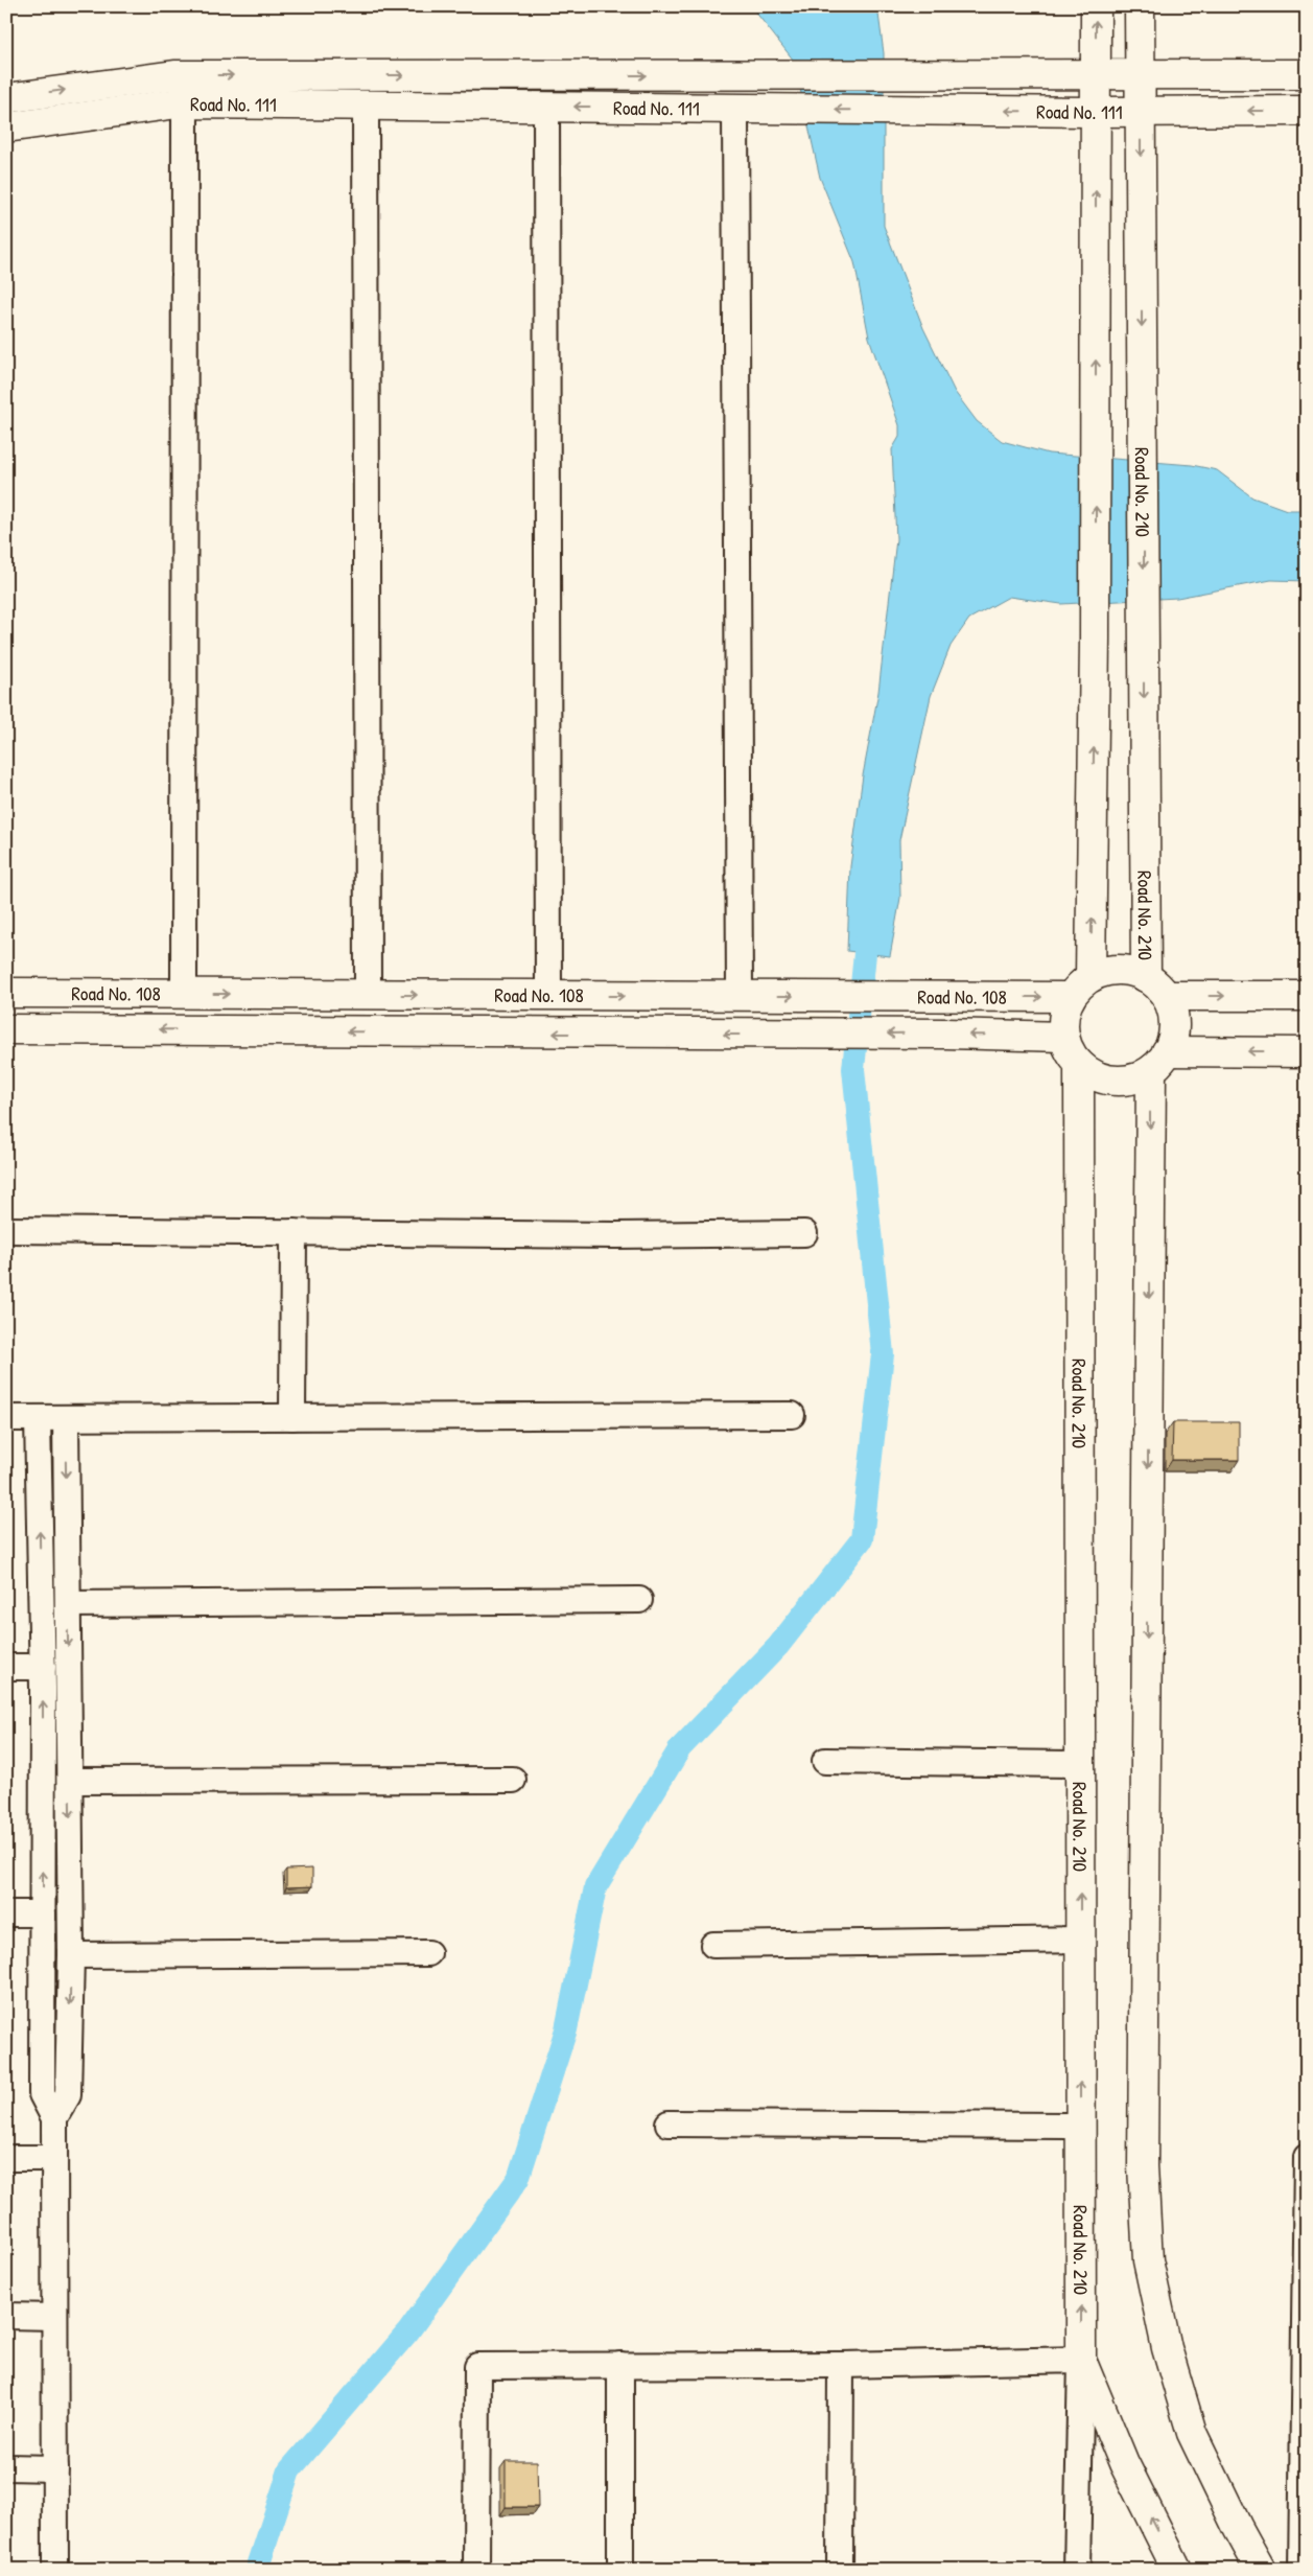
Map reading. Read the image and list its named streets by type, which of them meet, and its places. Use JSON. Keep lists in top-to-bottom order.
{
  "streets": {
    "street": ["Road No. 111", "Road No. 210", "Road No. 108"]
  },
  "crossings": [
    ["Road No. 111", "Road No. 210"],
    ["Road No. 210", "Road No. 108"]
  ]
}
